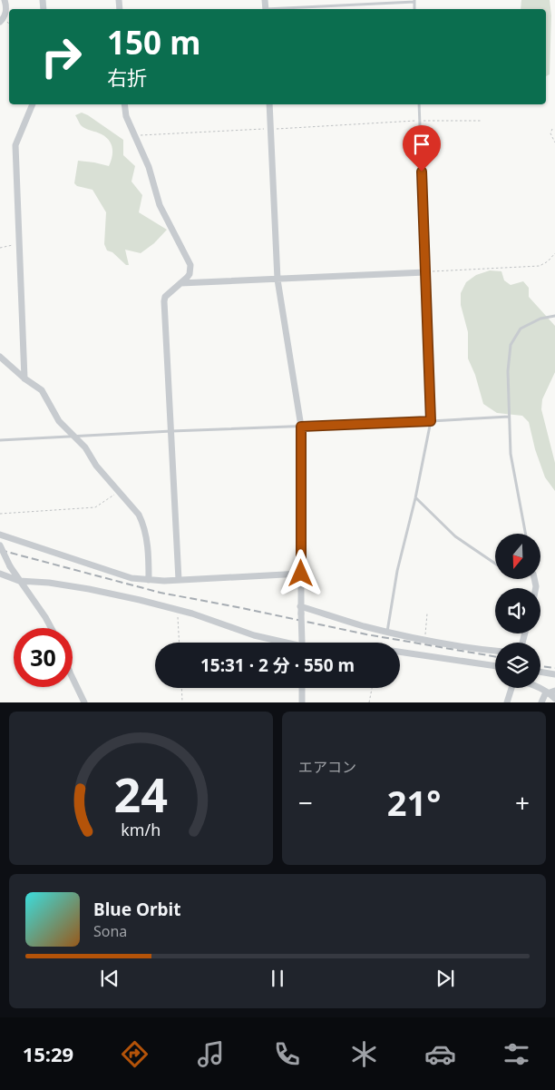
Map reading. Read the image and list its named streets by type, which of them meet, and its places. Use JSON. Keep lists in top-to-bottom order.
{
  "north": "bottom",
  "page": {
    "turn": ["150 m", "右折"],
    "limit": "30",
    "trip": "15:31 · 2 分 · 550 m",
    "tile": "エアコン",
    "heat": ["−", "21°", "+"],
    "song": ["Blue Orbit", "Sona"],
    "tabs": "15:29",
    "gauge": ["24", "km/h"]
  }
}
